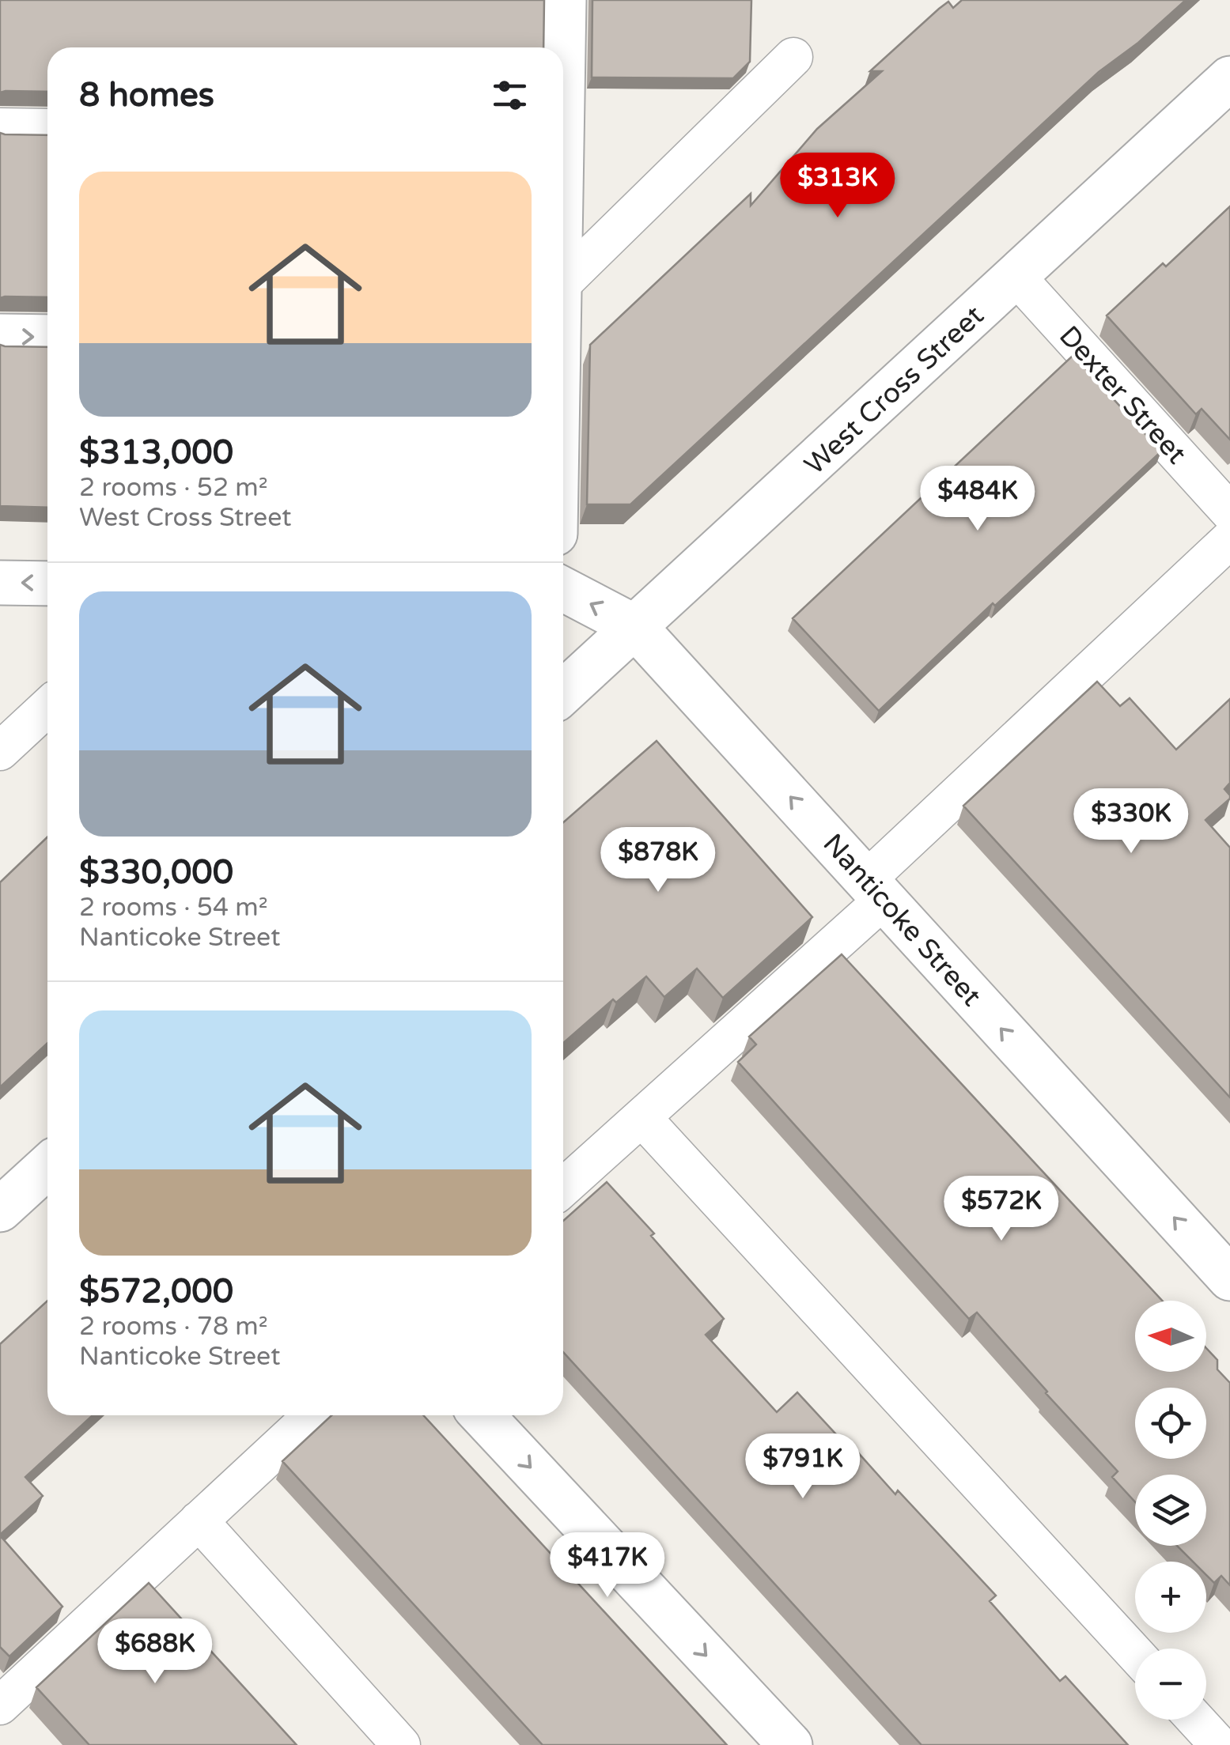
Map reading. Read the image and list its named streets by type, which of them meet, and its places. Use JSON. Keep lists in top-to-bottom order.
{
  "streets": {
    "street": ["West Cross Street", "Nanticoke Street"],
    "lane": ["Dexter Street"]
  },
  "crossings": [
    ["West Cross Street", "Dexter Street"],
    ["West Cross Street", "Nanticoke Street"]
  ],
  "one_way": ["Nanticoke Street"],
  "north": "left",
  "page": {
    "heading": "8 homes",
    "list": [
      {
        "name": "$313,000",
        "note": "2 rooms · 52 m² · West Cross Street"
      },
      {
        "name": "$330,000",
        "note": "2 rooms · 54 m² · Nanticoke Street"
      },
      {
        "name": "$572,000",
        "note": "2 rooms · 78 m² · Nanticoke Street"
      }
    ],
    "price": [
      "$313K",
      "$484K",
      "$330K",
      "$878K",
      "$572K",
      "$791K",
      "$417K",
      "$688K"
    ],
    "map_buttons": ["+", "−"]
  }
}
